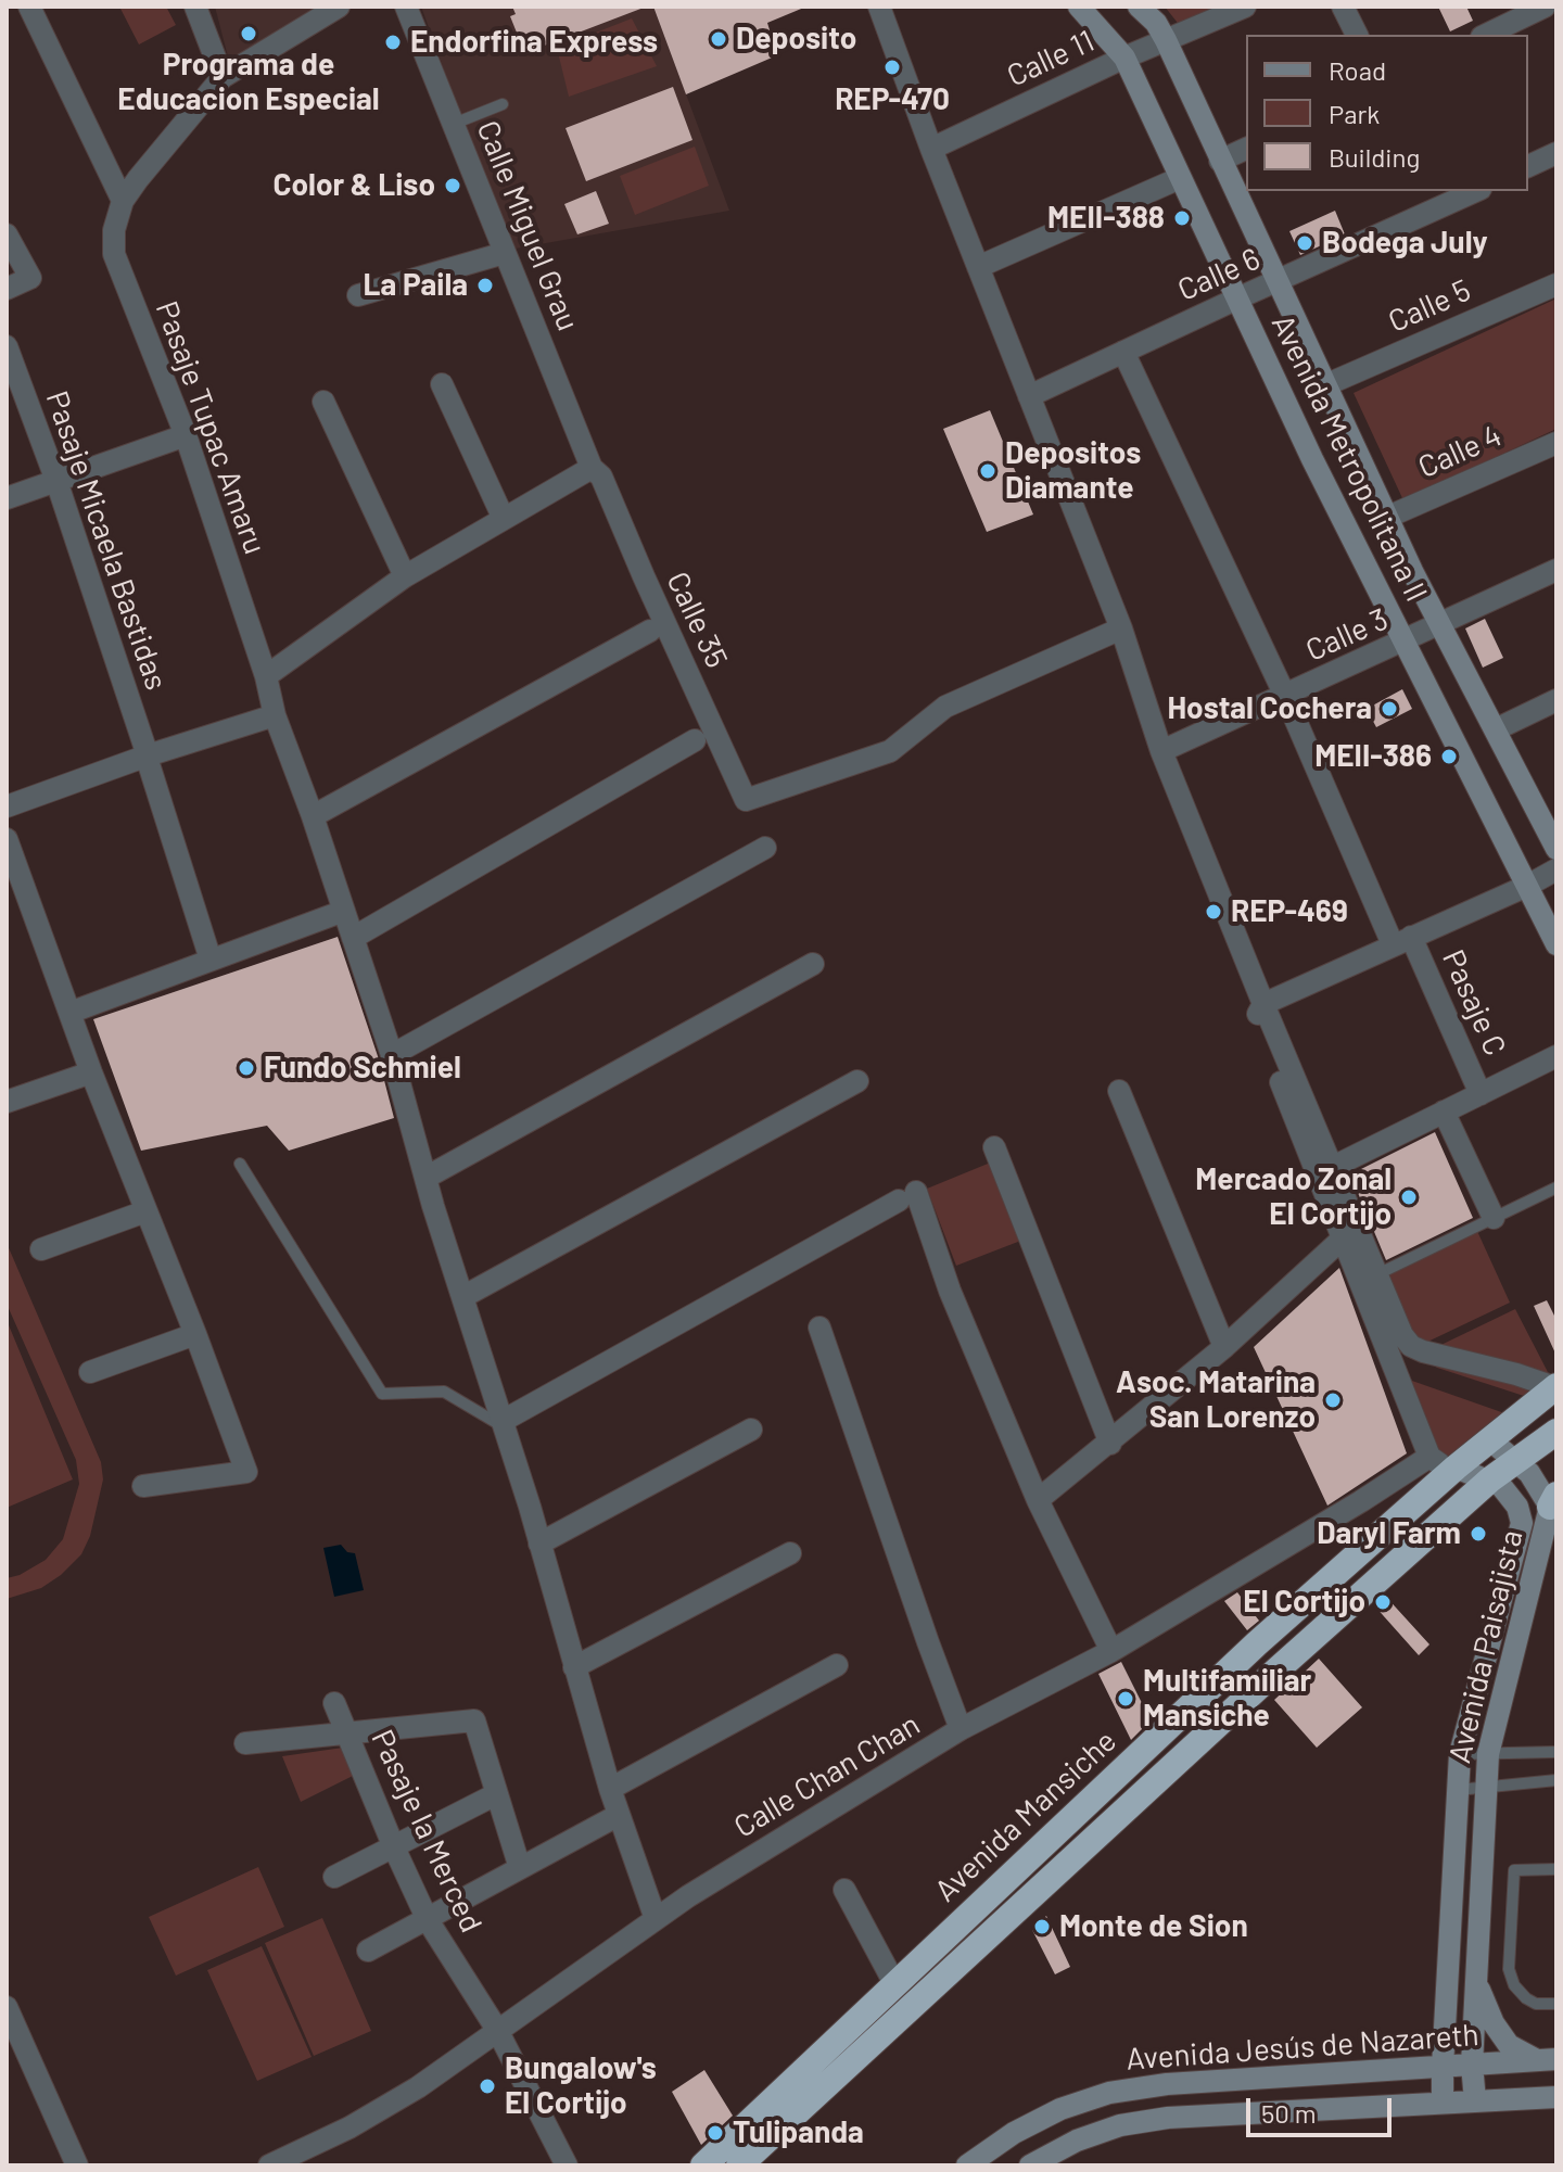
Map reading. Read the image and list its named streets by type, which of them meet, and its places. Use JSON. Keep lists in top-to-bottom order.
{
  "streets": {
    "highway": ["Avenida Mansiche"],
    "main road": ["Avenida Metropolitana II", "Avenida Paisajista", "Avenida Jesús de Nazareth"],
    "street": [
      "Calle 11",
      "Calle Miguel Grau",
      "Calle 6",
      "Calle 5",
      "Pasaje Tupac Amaru",
      "Calle 4",
      "Pasaje Micaela Bastidas",
      "Calle 35",
      "Calle 3",
      "Pasaje C",
      "Calle Chan Chan",
      "Pasaje la Merced"
    ]
  },
  "crossings": [
    ["Calle 11", "Avenida Metropolitana II"],
    ["Calle Miguel Grau", "Calle 35"],
    ["Calle 6", "Avenida Metropolitana II"],
    ["Calle 6", "Pasaje C"],
    ["Calle 5", "Avenida Metropolitana II"],
    ["Pasaje Tupac Amaru", "Calle Chan Chan"],
    ["Calle 4", "Avenida Metropolitana II"],
    ["Avenida Metropolitana II", "Calle 3"],
    ["Calle 3", "Pasaje C"],
    ["Avenida Paisajista", "Avenida Mansiche"],
    ["Avenida Paisajista", "Avenida Jesús de Nazareth"],
    ["Calle Chan Chan", "Pasaje la Merced"]
  ],
  "places": [
    "Programa de Educacion Especial",
    "Deposito",
    "Endorfina Express",
    "REP-470",
    "Color & Liso",
    "MEII-388",
    "Bodega July",
    "La Paila",
    "Depositos Diamante",
    "Hostal Cochera",
    "MEII-386",
    "REP-469",
    "Fundo Schmiel",
    "Mercado Zonal El Cortijo",
    "Asoc. Matarina San Lorenzo",
    "Daryl Farm",
    "El Cortijo",
    "Multifamiliar Mansiche",
    "Monte de Sion",
    "Bungalow's El Cortijo",
    "Tulipanda"
  ],
  "legend": ["Road", "Park", "Building"],
  "scale_bar": "50 m"
}
